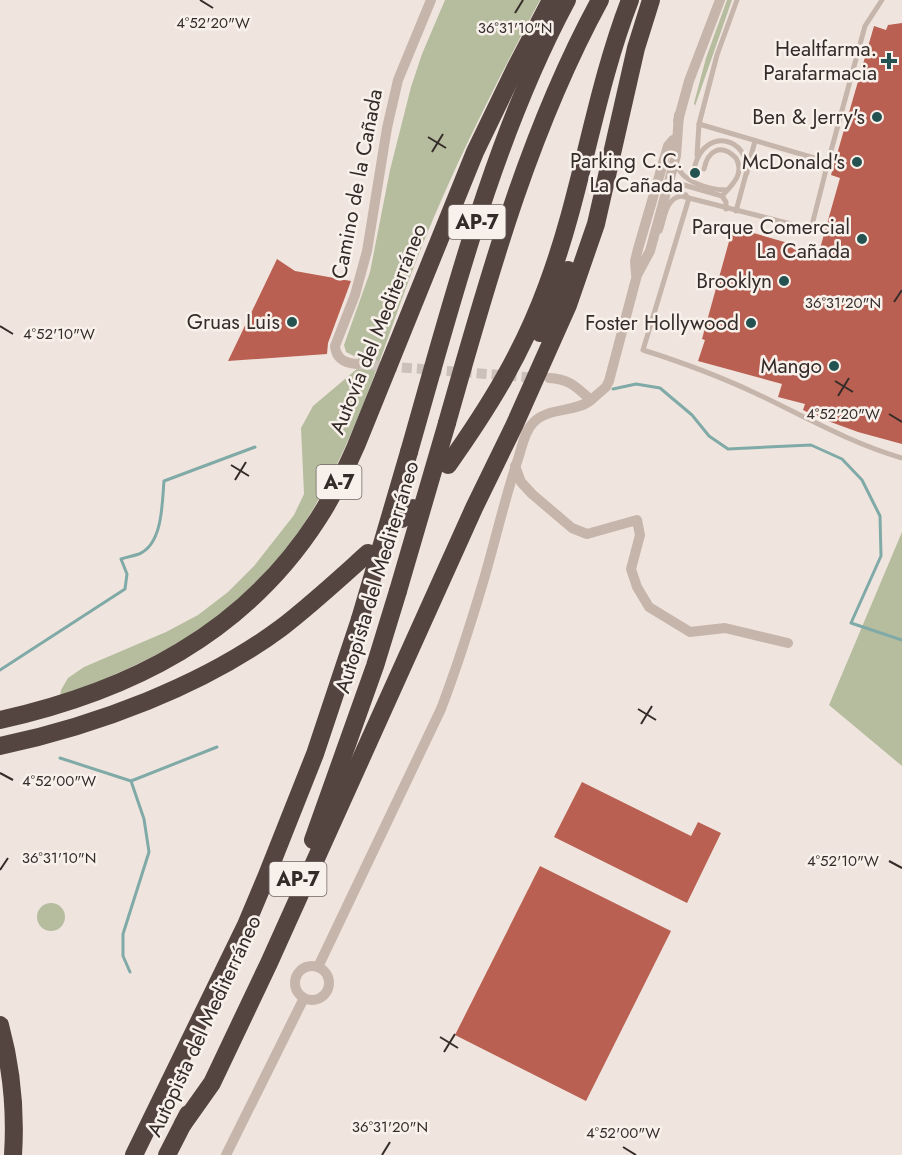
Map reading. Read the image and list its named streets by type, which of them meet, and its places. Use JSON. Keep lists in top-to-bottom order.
{
  "streets": {
    "highway": [
      "AP-7",
      "Autovía del Mediterráneo",
      "A-7",
      "Autopista del Mediterráneo"
    ],
    "street": ["Camino de la Cañada"]
  },
  "places": {
    "health": ["Healtfarma. Parafarmacia"],
    "other": [
      "Ben & Jerry's",
      "McDonald's",
      "Parking C.C. La Cañada",
      "Parque Comercial La Cañada",
      "Brooklyn",
      "Gruas Luis",
      "Foster Hollywood",
      "Mango"
    ]
  },
  "coordinates": [
    "4°52'20\"W",
    "36°31'10\"N",
    "36°31'20\"N",
    "4°52'10\"W",
    "4°52'00\"W"
  ]
}
